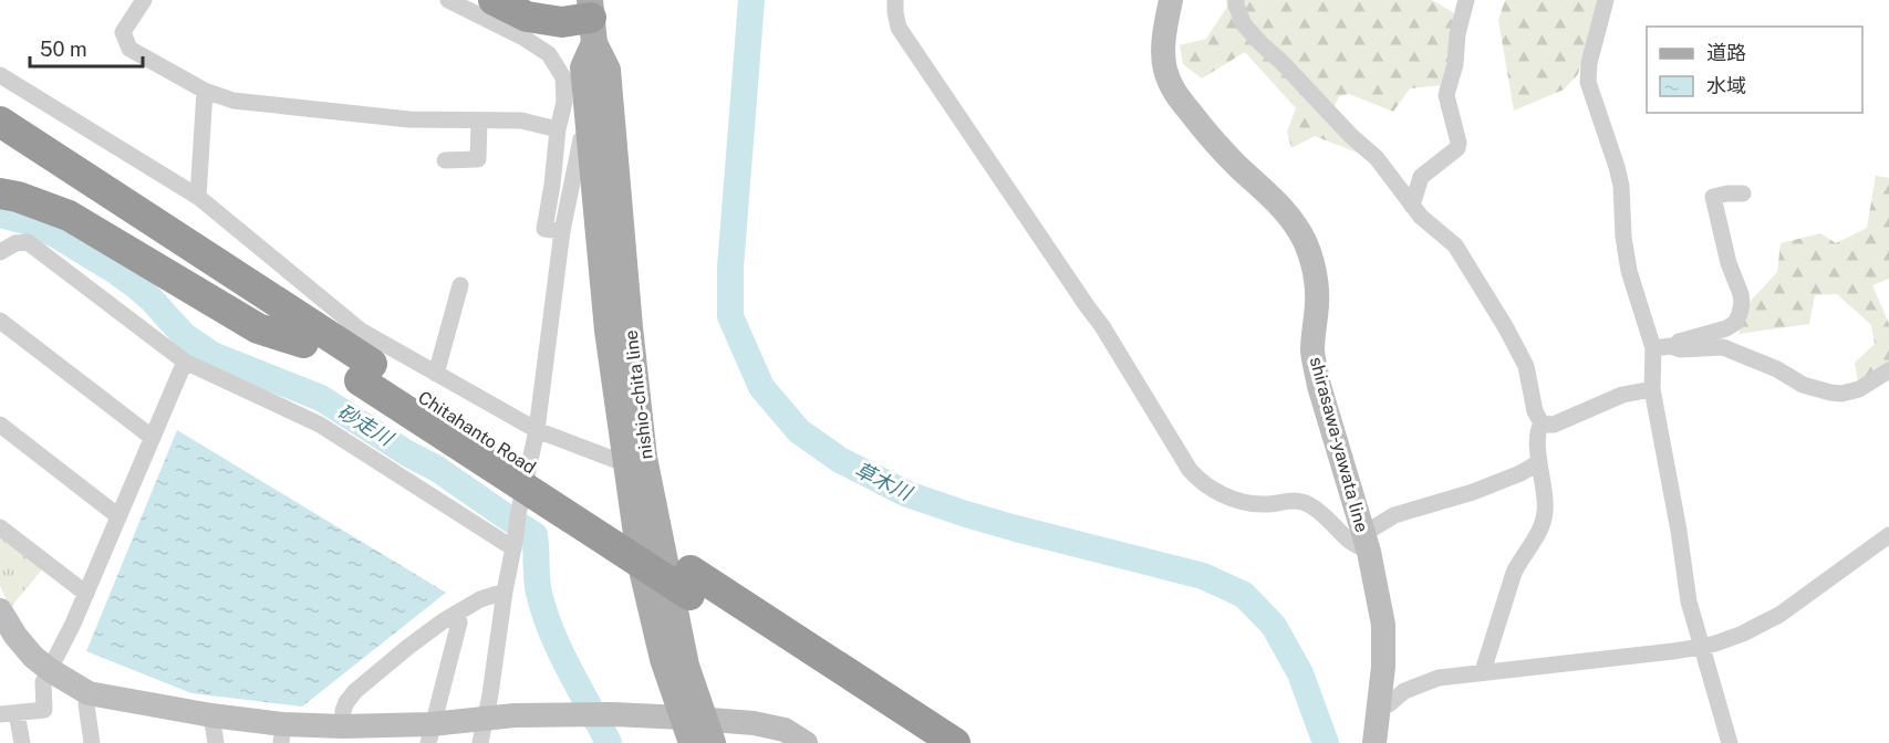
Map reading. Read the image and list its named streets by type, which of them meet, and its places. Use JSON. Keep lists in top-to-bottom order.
{
  "streets": {
    "highway": ["Chitahanto Road"],
    "main road": ["nishio-chita line"],
    "street": ["shirasawa-yawata line"]
  },
  "water": ["砂走川", "草木川"],
  "legend": ["道路", "水域"],
  "scale_bar": "50 m"
}
